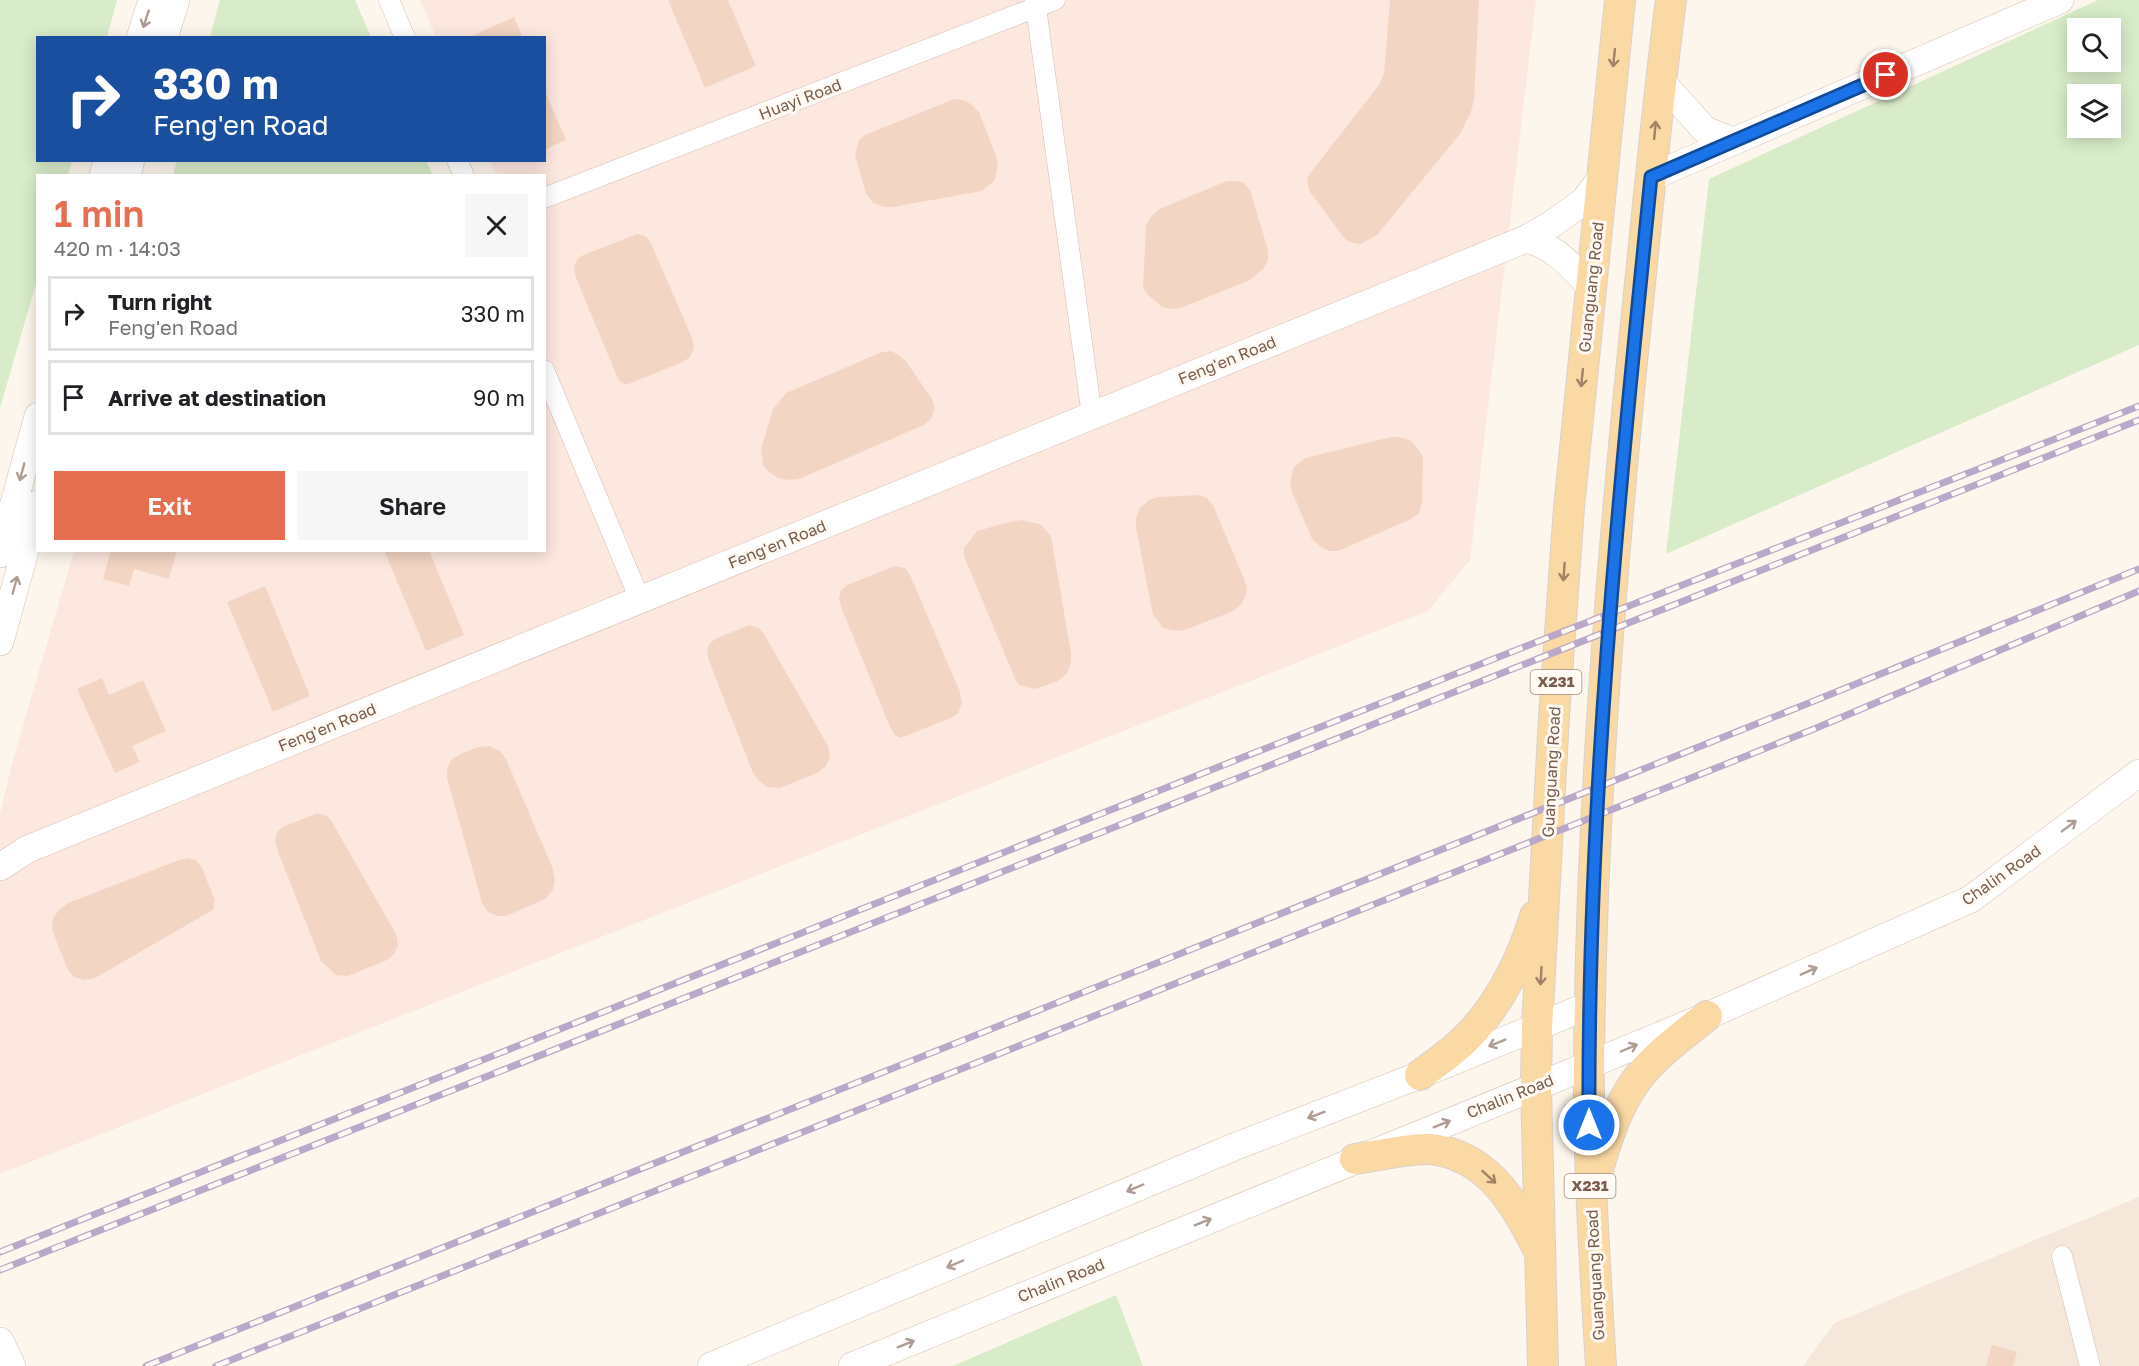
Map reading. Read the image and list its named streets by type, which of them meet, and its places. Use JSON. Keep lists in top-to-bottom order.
{
  "streets": {
    "main road": ["Guanguang Road", "X231"],
    "street": ["Huayi Road", "Feng'en Road", "Chalin Road"]
  },
  "crossings": [
    ["Guanguang Road", "Feng'en Road"],
    ["Guanguang Road", "Chalin Road"]
  ],
  "page": {
    "turn": ["330 m", "Feng'en Road"],
    "heading": ["1 min", "420 m · 14:03"],
    "list": [
      {
        "name": "Turn right",
        "note": "Feng'en Road",
        "value": "330 m"
      },
      {
        "name": "Arrive at destination",
        "value": "90 m"
      }
    ],
    "buttons": ["Exit", "Share"]
  }
}
